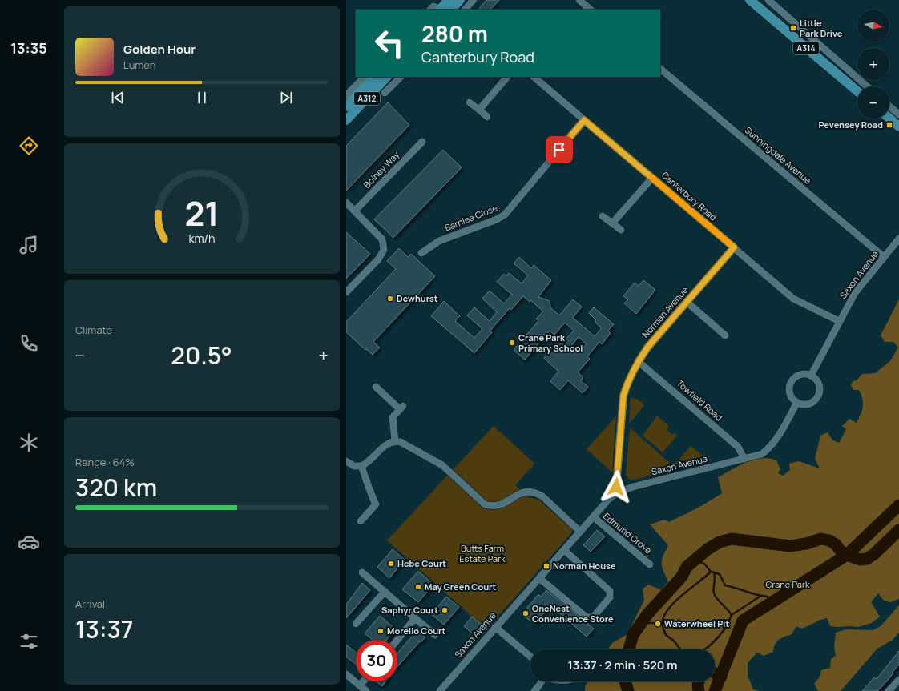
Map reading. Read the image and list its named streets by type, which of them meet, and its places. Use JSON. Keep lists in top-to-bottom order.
{
  "streets": {
    "main road": ["A314", "A312"],
    "street": [
      "Sunningdale Avenue",
      "Bolney Way",
      "Canterbury Road",
      "Barnlea Close",
      "Saxon Avenue",
      "Norman Avenue",
      "Towfield Road",
      "Edmund Grove"
    ]
  },
  "crossings": [
    ["Sunningdale Avenue", "Saxon Avenue"],
    ["Canterbury Road", "Barnlea Close"],
    ["Canterbury Road", "Saxon Avenue"],
    ["Canterbury Road", "Norman Avenue"],
    ["Saxon Avenue", "Norman Avenue"],
    ["Saxon Avenue", "Towfield Road"],
    ["Saxon Avenue", "Edmund Grove"],
    ["Norman Avenue", "Towfield Road"]
  ],
  "parks": ["Butts Farm Estate Park", "Crane Park"],
  "places": {
    "transit": ["Little Park Drive", "Pevensey Road", "Norman House"],
    "other": [
      "Dewhurst",
      "Crane Park Primary School",
      "Hebe Court",
      "May Green Court",
      "Saphyr Court",
      "OneNest Convenience Store",
      "Waterwheel Pit",
      "Morello Court"
    ]
  },
  "north": "right",
  "page": {
    "tabs": "13:35",
    "map_buttons": ["+", "−"],
    "turn": ["280 m", "Canterbury Road"],
    "song": ["Golden Hour", "Lumen"],
    "tile": [
      "Climate",
      ["Range · 64%", "320 km"],
      ["Arrival", "13:37"]
    ],
    "heat": ["−", "20.5°", "+"],
    "limit": "30",
    "trip": "13:37 · 2 min · 520 m",
    "gauge": ["21", "km/h"]
  }
}
